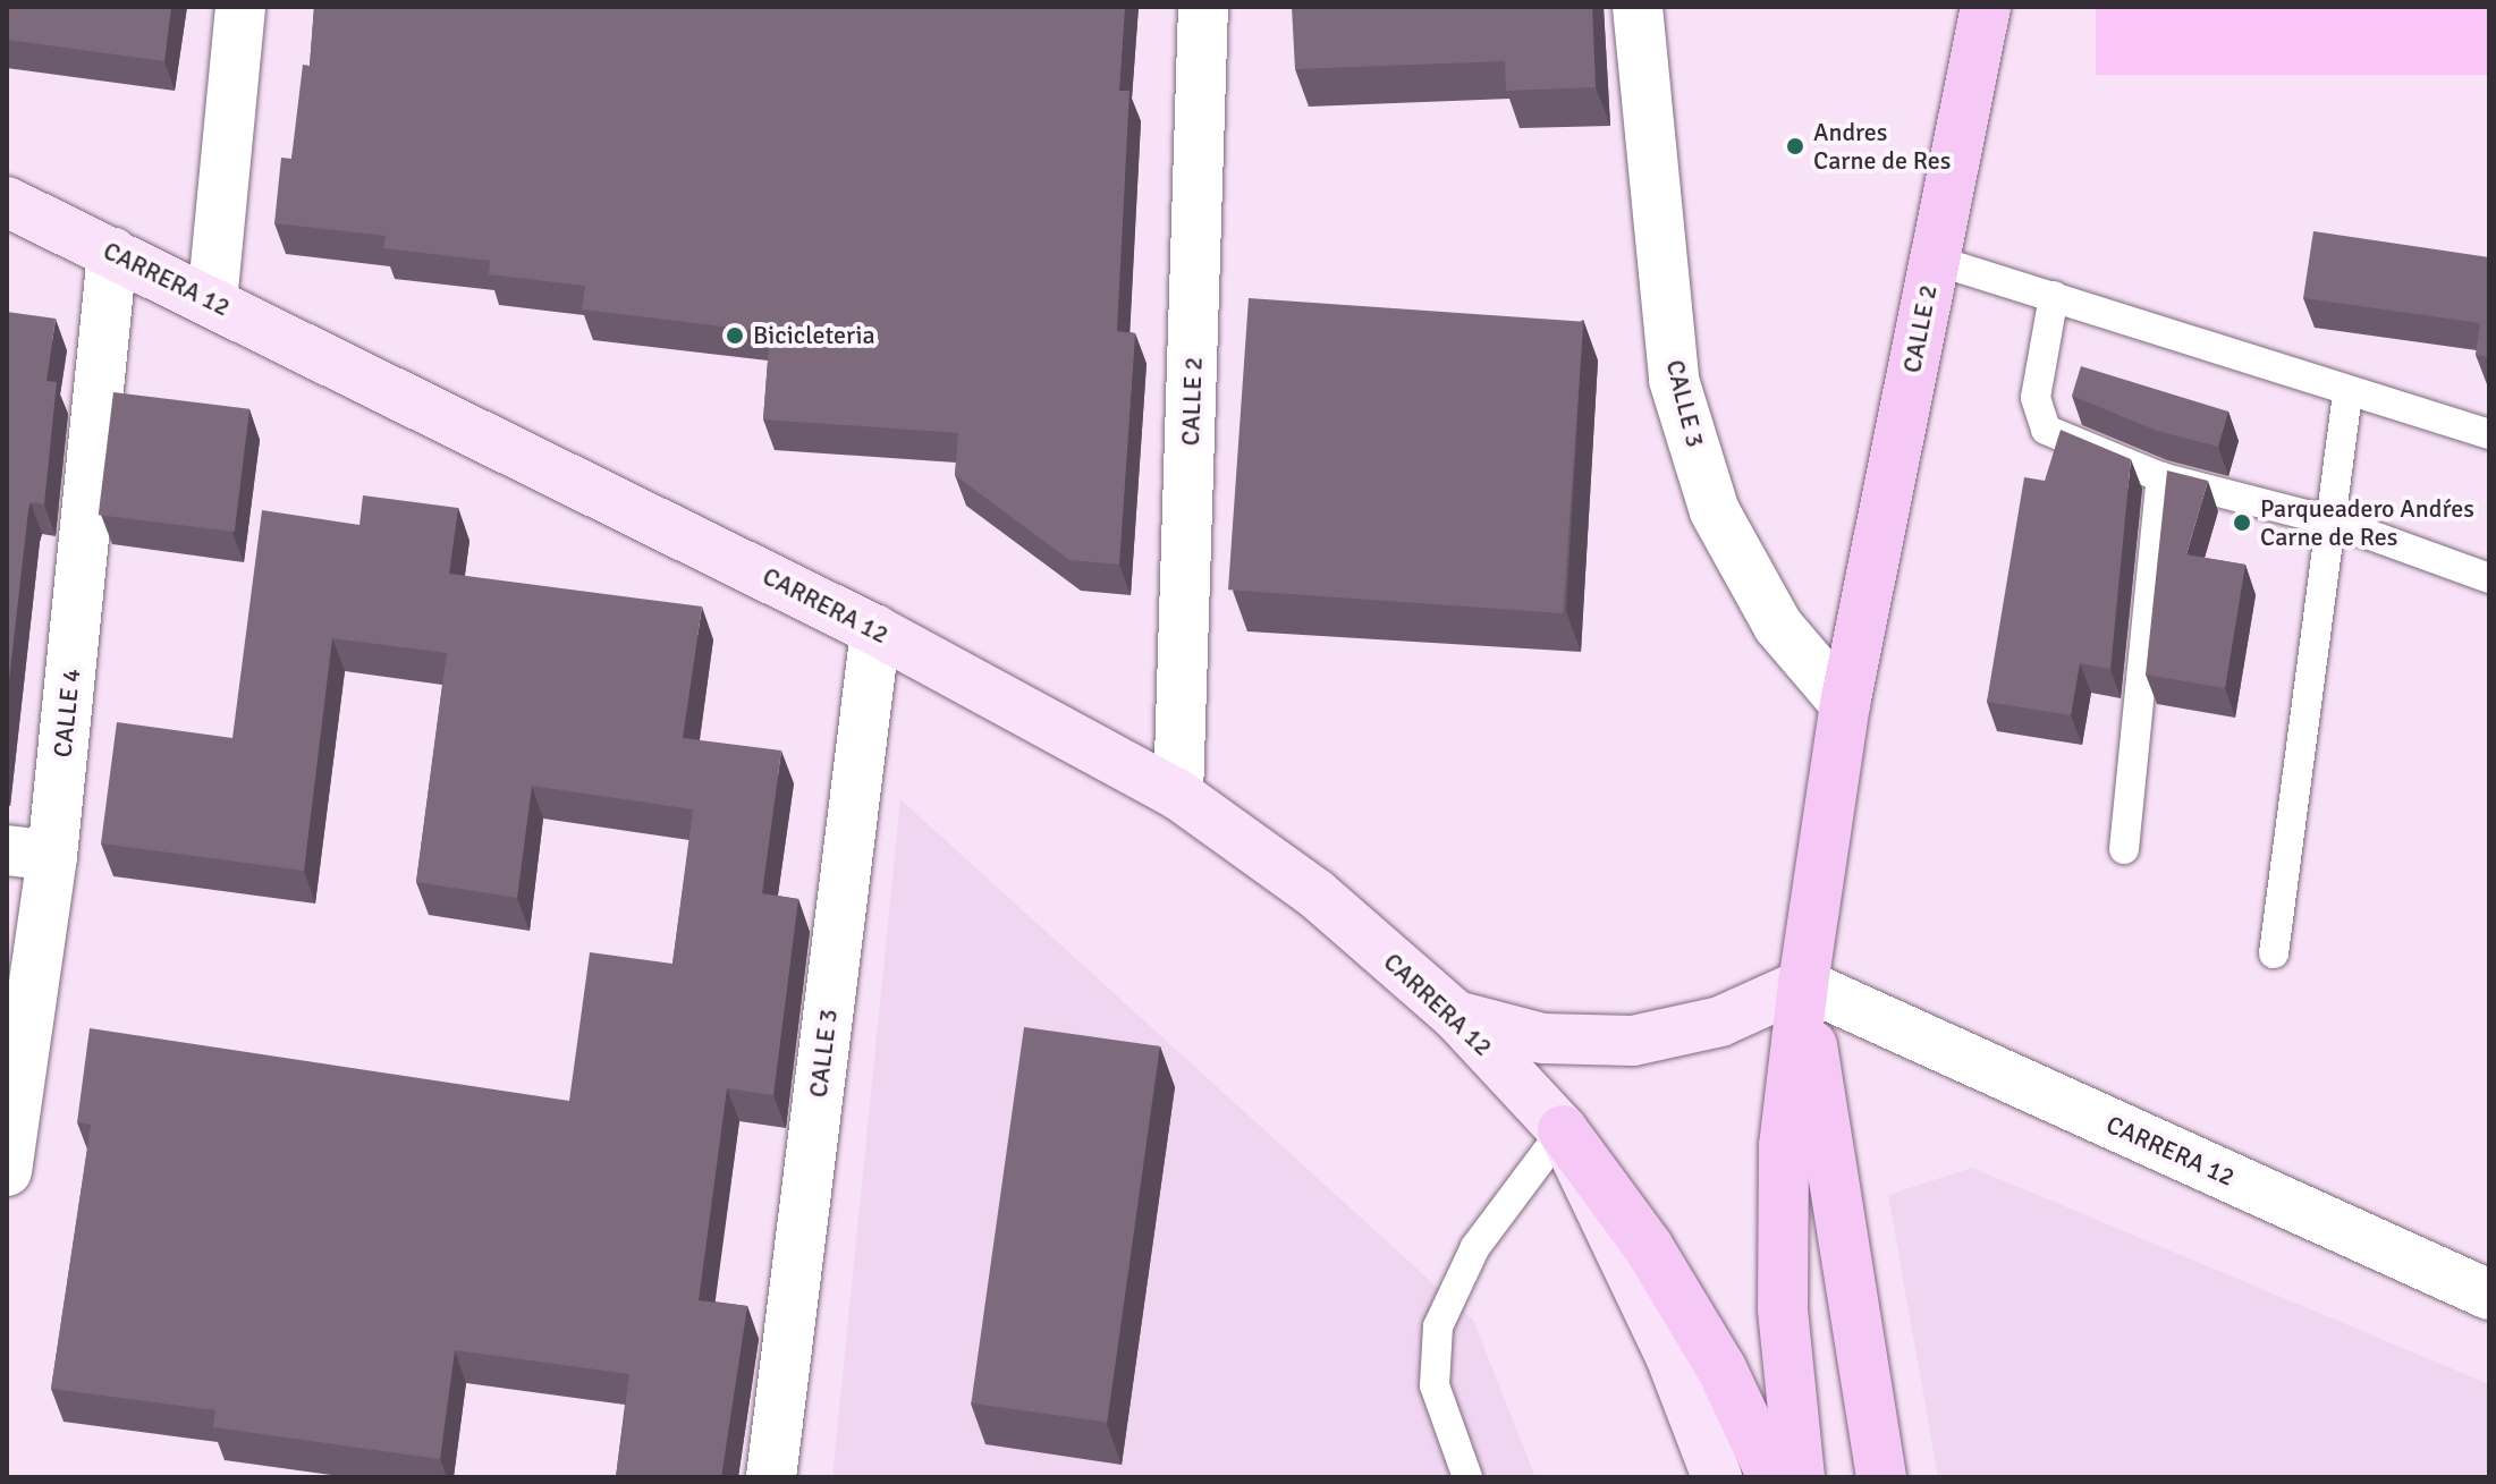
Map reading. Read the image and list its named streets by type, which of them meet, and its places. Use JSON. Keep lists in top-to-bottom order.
{
  "streets": {
    "main road": ["CARRERA 12", "CALLE 2"],
    "street": ["CALLE 3", "CALLE 4"]
  },
  "crossings": [
    ["CARRERA 12", "CALLE 2"],
    ["CARRERA 12", "CALLE 3"],
    ["CARRERA 12", "CALLE 4"],
    ["CALLE 2", "CALLE 3"]
  ],
  "places": ["Andres Carne de Res", "Bicicleteria", "Parqueadero Andŕes Carne de Res"]
}
